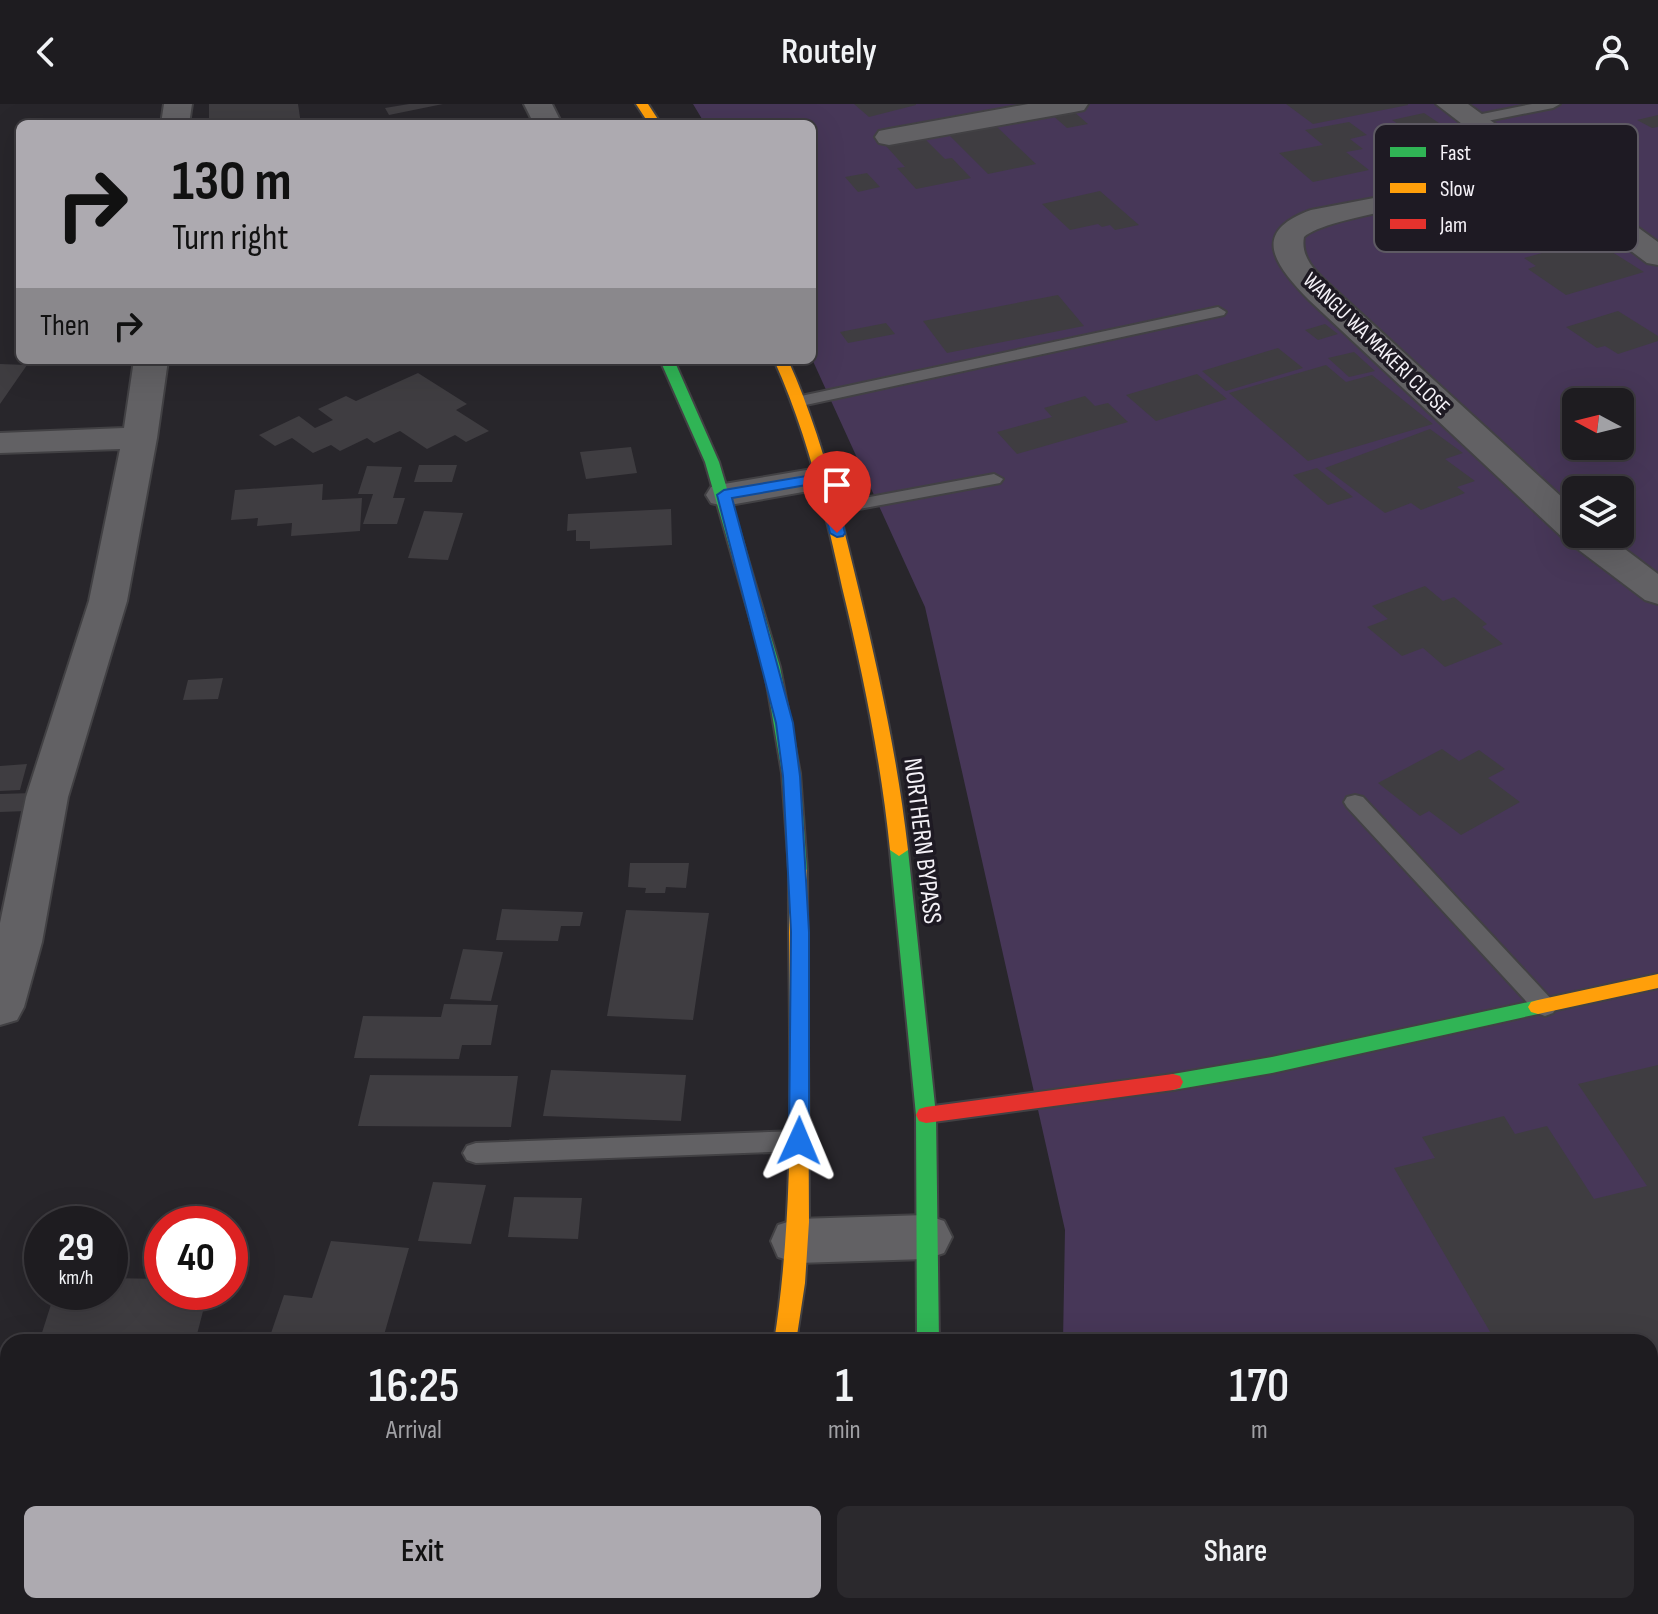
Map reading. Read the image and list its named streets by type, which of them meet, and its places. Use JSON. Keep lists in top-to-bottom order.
{
  "streets": {
    "street": ["WANGU WA MAKERI CLOSE", "NORTHERN BYPASS"]
  },
  "legend": ["Fast", "Slow", "Jam"],
  "north": "left",
  "page": {
    "header": "Routely",
    "turn": ["130 m", "Turn right"],
    "then": "Then",
    "speed": "29 km/h",
    "limit": "40",
    "eta": [
      "16:25",
      "Arrival",
      "1",
      "min",
      "170",
      "m"
    ],
    "buttons": ["Exit", "Share"]
  }
}
